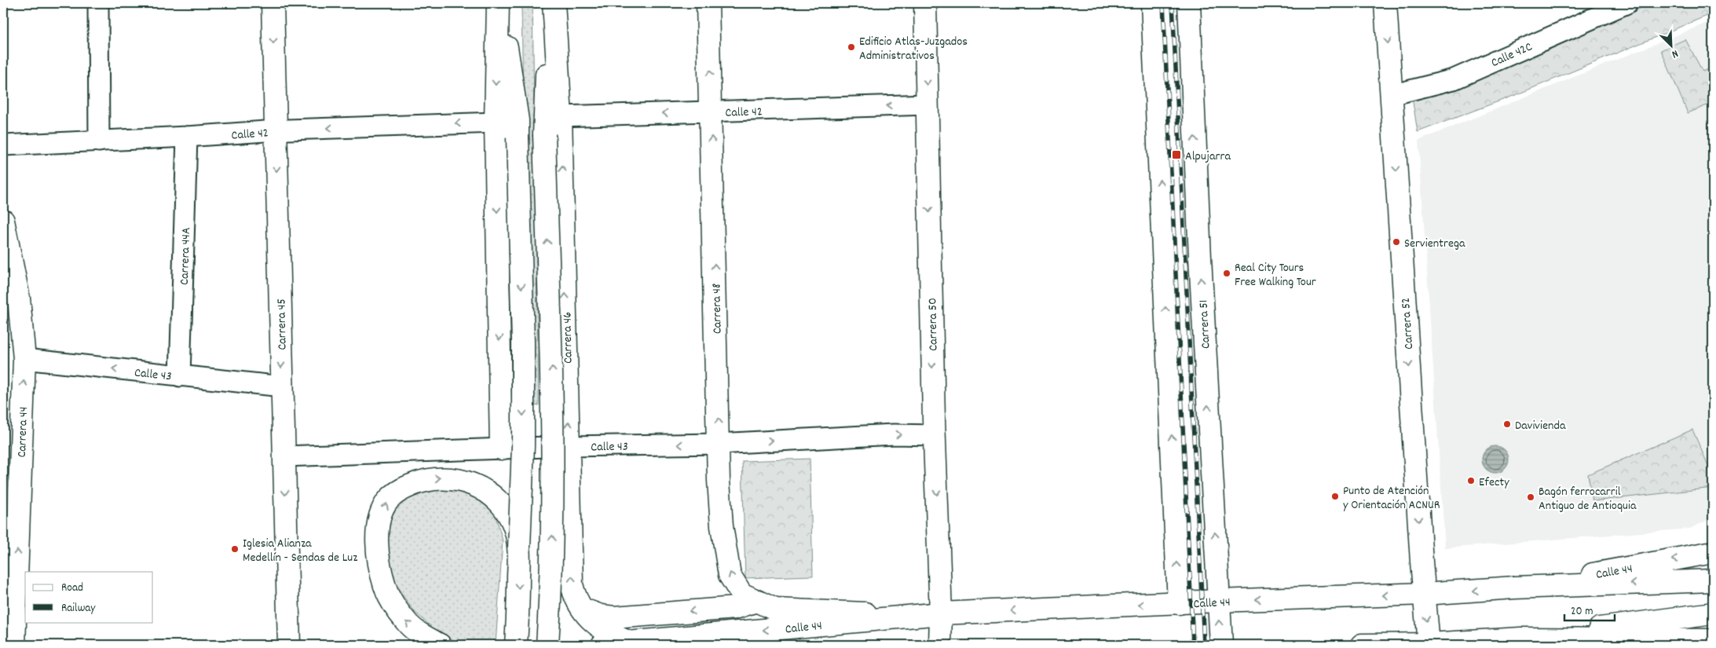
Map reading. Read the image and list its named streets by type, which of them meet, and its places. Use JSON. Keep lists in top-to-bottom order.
{
  "streets": {
    "main road": [
      "Carrera 48",
      "Carrera 52",
      "Carrera 45",
      "Carrera 50",
      "Carrera 51",
      "Carrera 46",
      "Carrera 44",
      "Calle 44"
    ],
    "street": [
      "Calle 42C",
      "Calle 42",
      "Carrera 44A",
      "Calle 43"
    ]
  },
  "crossings": [
    ["Calle 42C", "Carrera 52"],
    ["Calle 42", "Carrera 44A"],
    ["Calle 42", "Carrera 48"],
    ["Calle 42", "Carrera 45"],
    ["Calle 42", "Carrera 50"],
    ["Calle 42", "Carrera 46"],
    ["Carrera 44A", "Calle 43"],
    ["Carrera 48", "Calle 43"],
    ["Carrera 48", "Calle 44"],
    ["Carrera 52", "Calle 44"],
    ["Carrera 45", "Calle 43"],
    ["Carrera 50", "Calle 43"],
    ["Carrera 50", "Calle 44"],
    ["Carrera 51", "Calle 44"],
    ["Carrera 46", "Calle 43"],
    ["Carrera 46", "Calle 44"],
    ["Calle 43", "Carrera 44"]
  ],
  "one_way": [
    "Calle 42",
    "Carrera 52",
    "Carrera 45",
    "Carrera 50",
    "Carrera 44"
  ],
  "places": {
    "other": [
      "Edificio Atlas-Juzgados Administrativos",
      "Servientrega",
      "Real City Tours Free Walking Tour",
      "Davivienda",
      "Efecty",
      "Punto de Atención y Orientación ACNUR",
      "Bagón ferrocarril Antiguo de Antioquia",
      "Iglesia Alianza Medellín - Sendas de Luz"
    ],
    "transit": ["Alpujarra"]
  },
  "legend": ["Road", "Railway"],
  "scale_bar": "20 m",
  "north": "bottom right"
}
